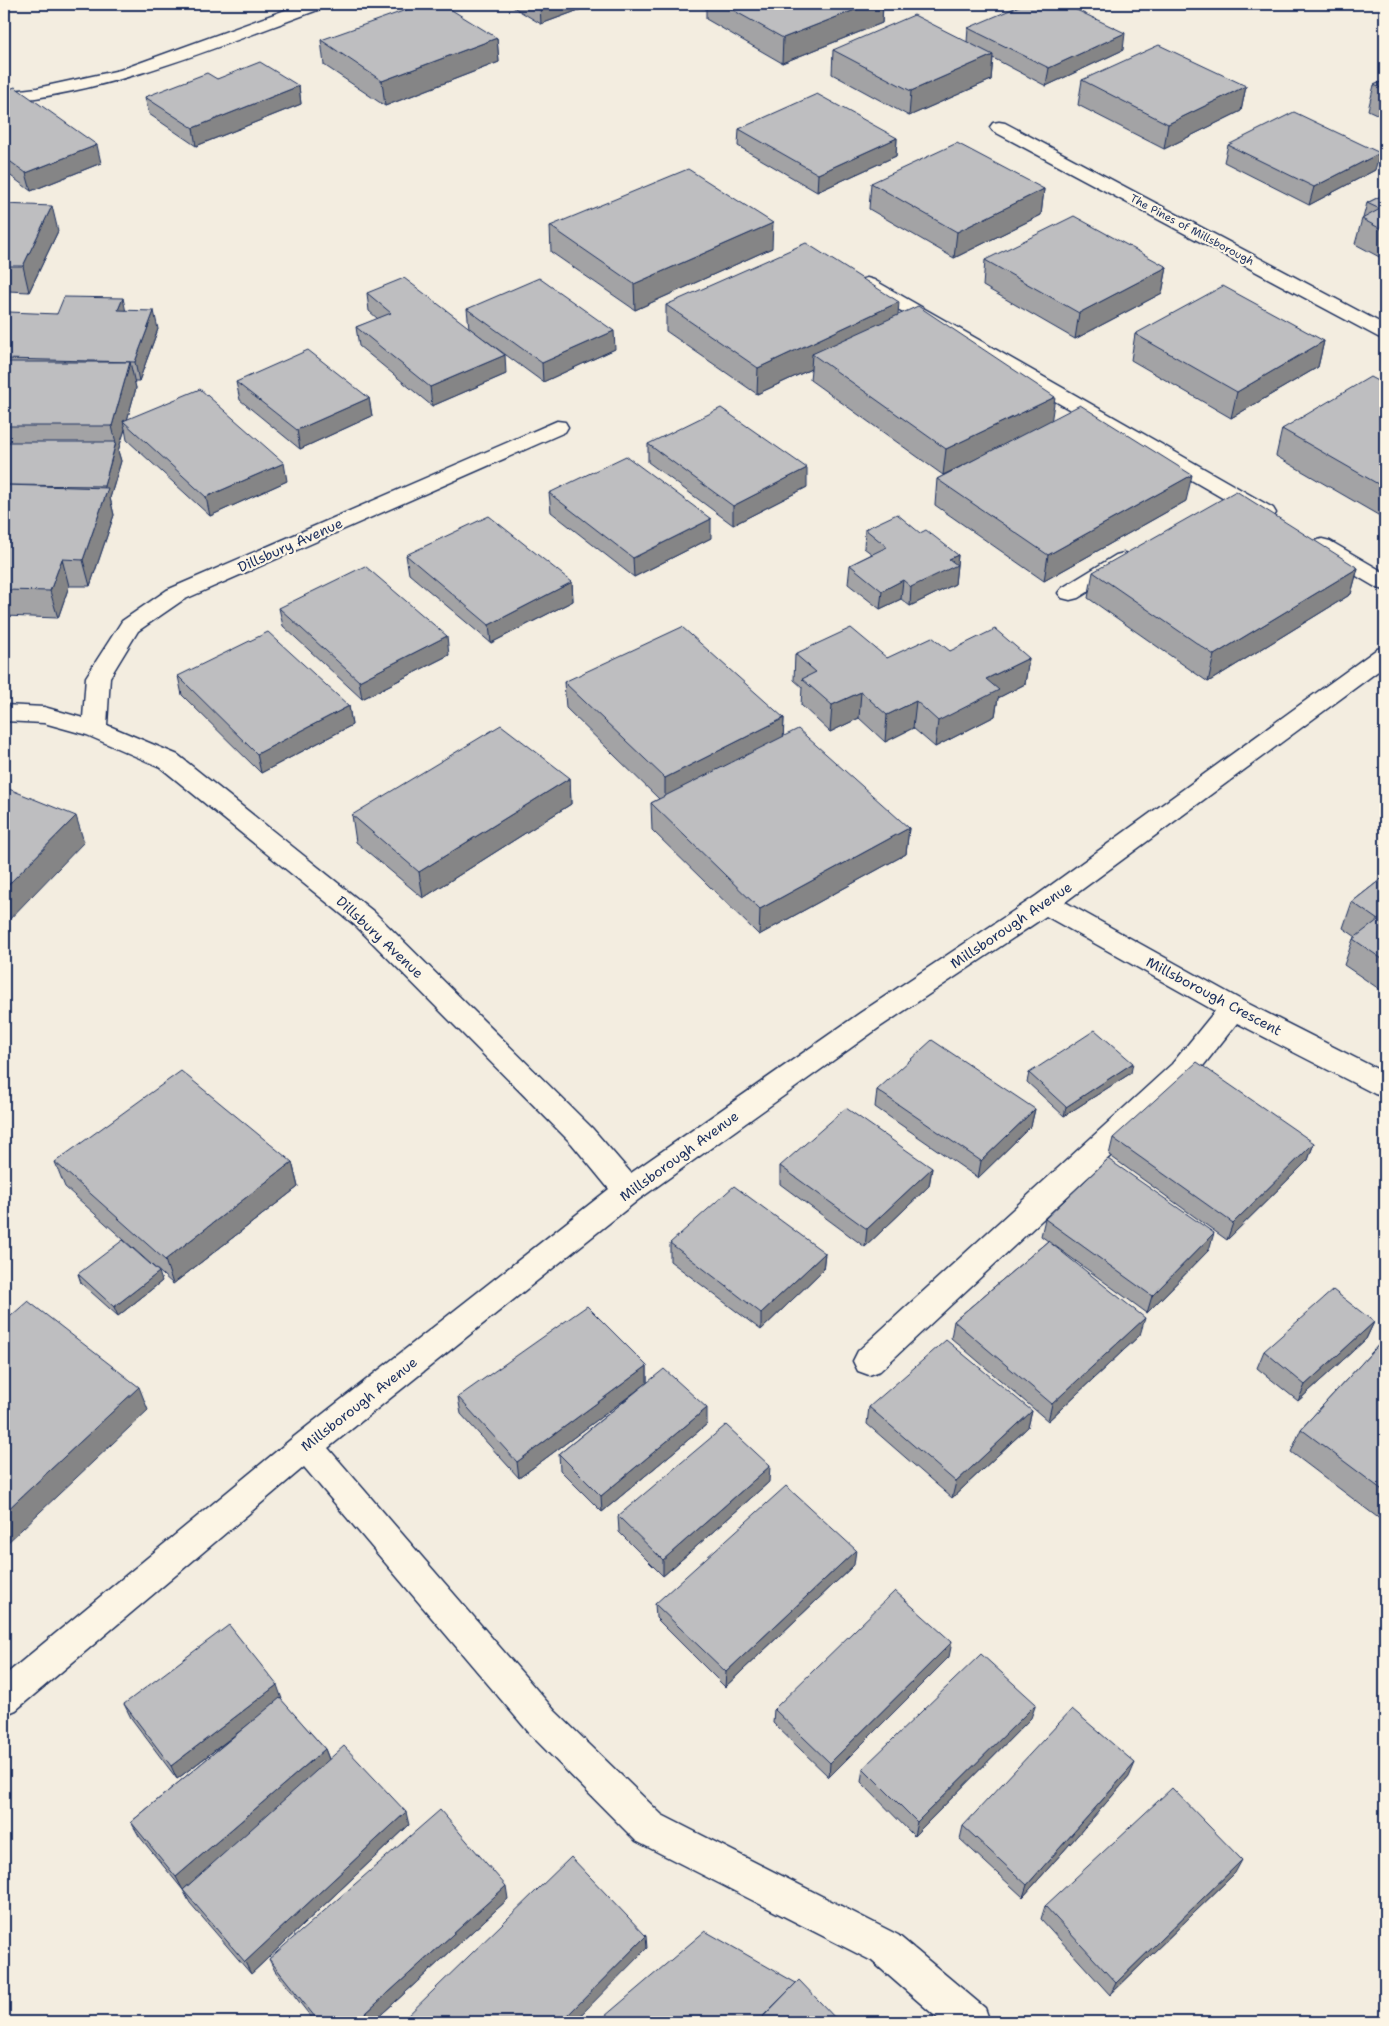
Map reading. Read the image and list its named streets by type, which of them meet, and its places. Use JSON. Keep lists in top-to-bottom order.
{
  "streets": {
    "street": [
      "The Pines of Millsborough",
      "Dillsbury Avenue",
      "Millsborough Avenue",
      "Millsborough Crescent"
    ]
  },
  "crossings": [
    ["Dillsbury Avenue", "Millsborough Avenue"],
    ["Millsborough Avenue", "Millsborough Crescent"]
  ]
}
